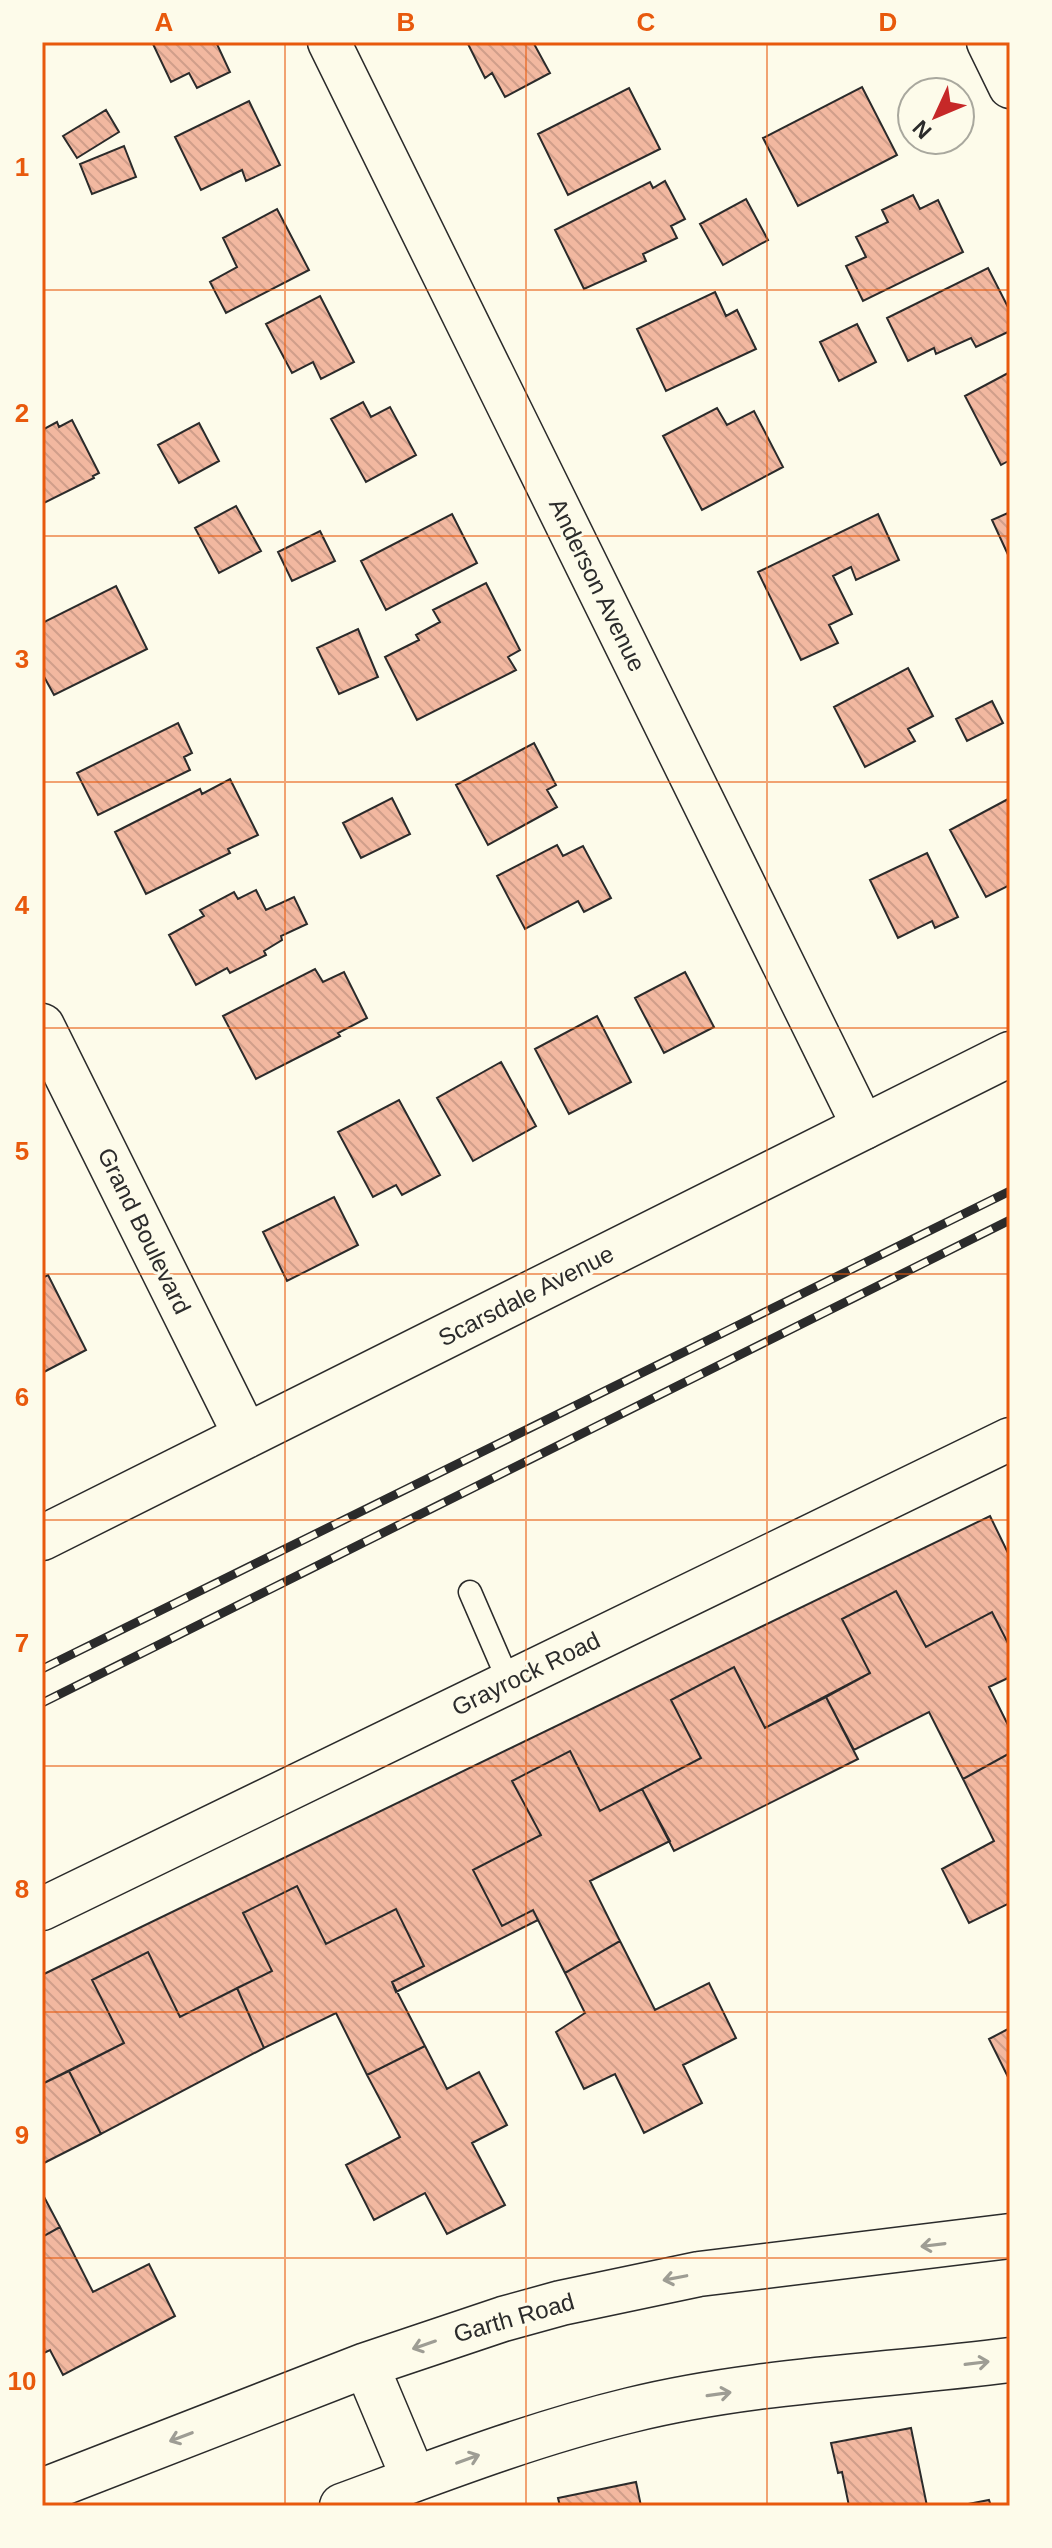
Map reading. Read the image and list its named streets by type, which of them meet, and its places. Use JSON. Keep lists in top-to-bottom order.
{
  "streets": {
    "street": [
      "Anderson Avenue",
      "Grand Boulevard",
      "Scarsdale Avenue",
      "Grayrock Road",
      "Garth Road"
    ]
  },
  "crossings": [
    ["Anderson Avenue", "Scarsdale Avenue"],
    ["Grand Boulevard", "Scarsdale Avenue"]
  ],
  "north": "bottom left",
  "grid": {
    "columns": [
      "A",
      "B",
      "C",
      "D"
    ],
    "rows": [
      "1",
      "2",
      "3",
      "4",
      "5",
      "6",
      "7",
      "8",
      "9",
      "10"
    ]
  }
}
